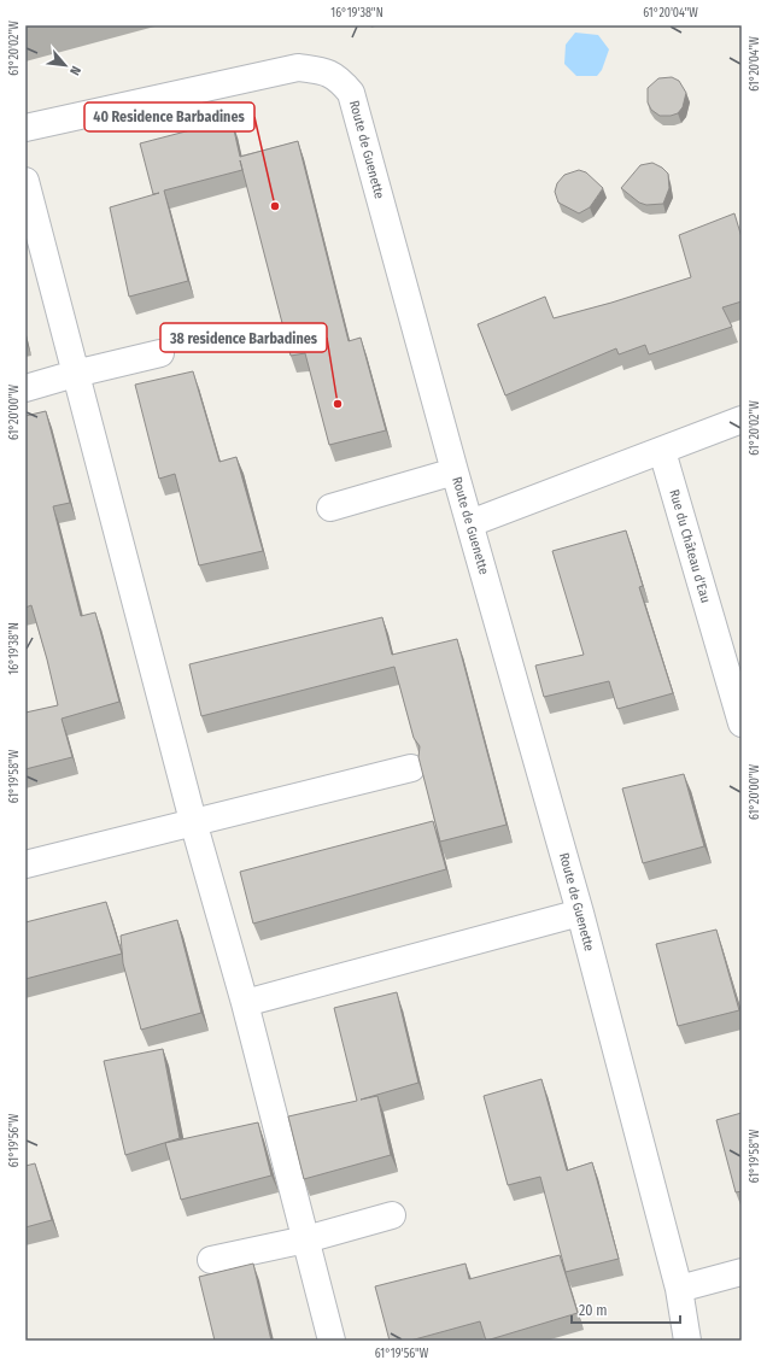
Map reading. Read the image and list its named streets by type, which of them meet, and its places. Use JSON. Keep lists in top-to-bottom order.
{
  "streets": {
    "street": ["Route de Guenette", "Rue du Château d'Eau"]
  },
  "places": ["40 Residence Barbadines", "38 residence Barbadines"],
  "scale_bar": "20 m",
  "north": "bottom right",
  "coordinates": [
    "16°19'38\"N",
    "61°20'04\"W",
    "61°20'02\"W",
    "61°20'00\"W",
    "61°19'58\"W",
    "61°19'56\"W"
  ]
}
